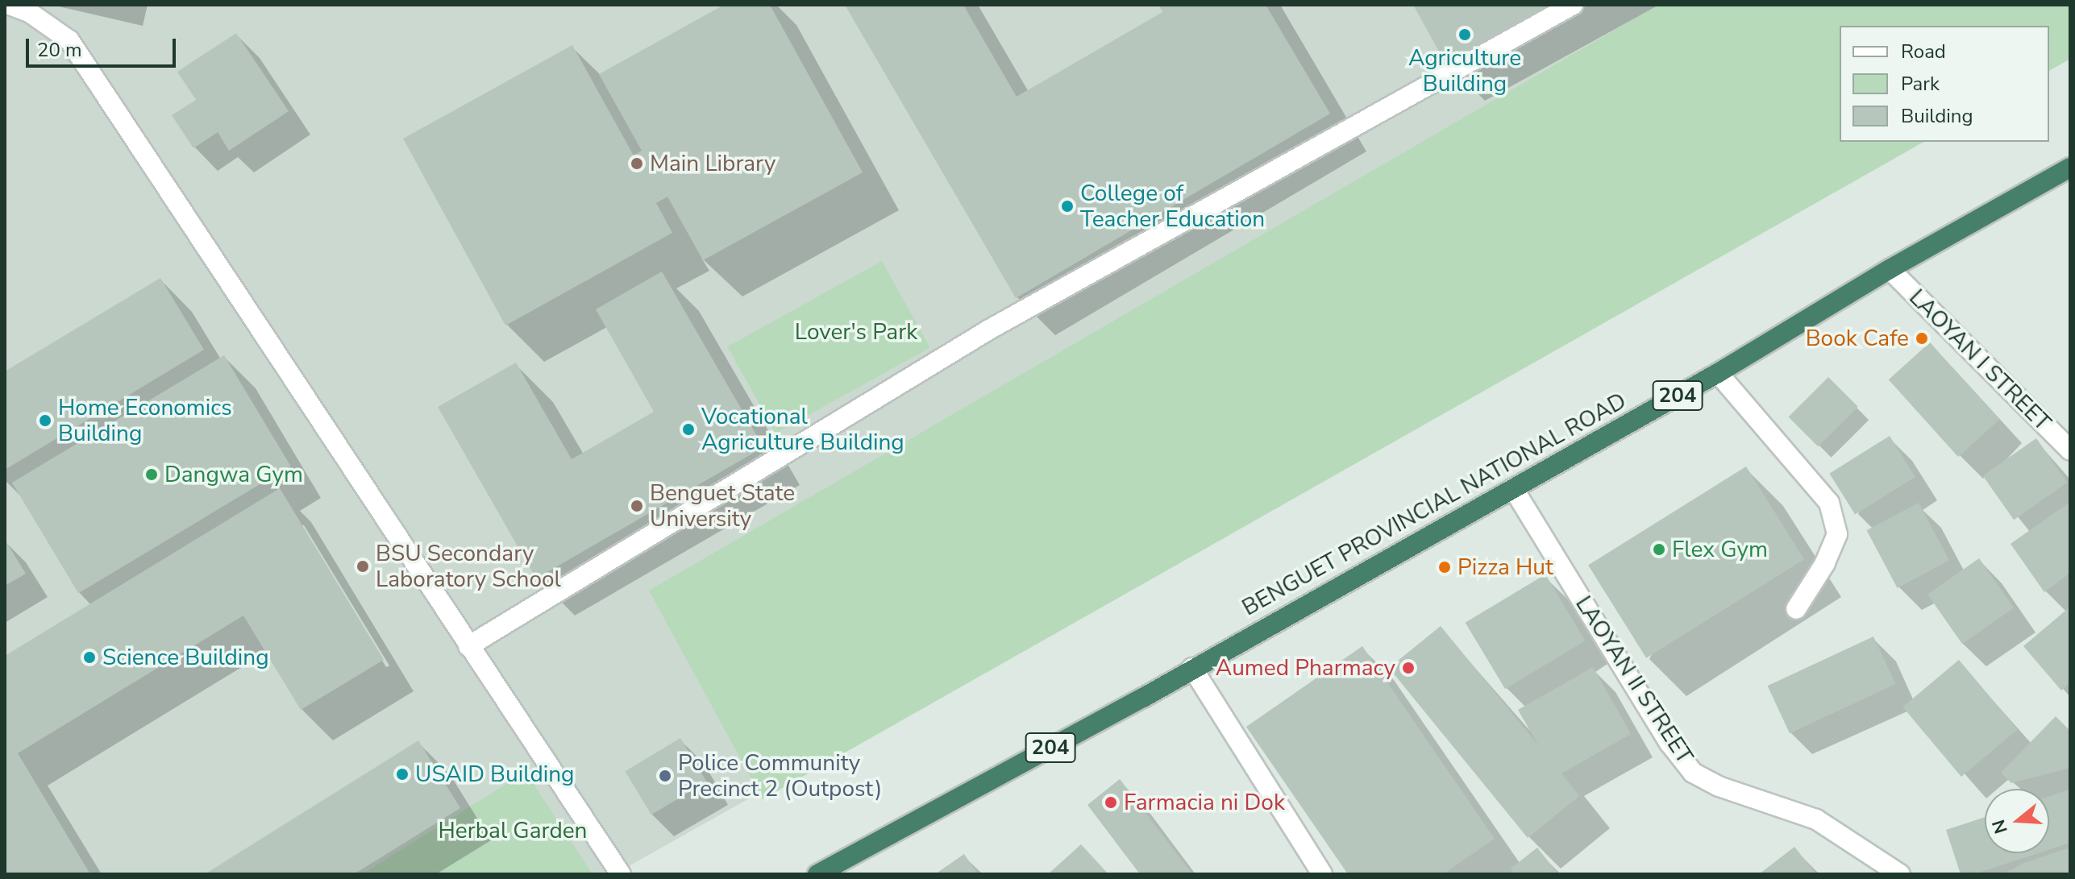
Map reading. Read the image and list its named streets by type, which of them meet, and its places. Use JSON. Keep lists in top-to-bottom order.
{
  "streets": {
    "highway": ["204", "BENGUET PROVINCIAL NATIONAL ROAD"],
    "street": ["LAOYAN I STREET", "LAOYAN II STREET"]
  },
  "crossings": [
    ["LAOYAN I STREET", "BENGUET PROVINCIAL NATIONAL ROAD"],
    ["BENGUET PROVINCIAL NATIONAL ROAD", "LAOYAN II STREET"]
  ],
  "parks": ["Lover's Park", "Herbal Garden"],
  "places": [
    "Agriculture Building",
    "Main Library",
    "College of Teacher Education",
    "Book Cafe",
    "Home Economics Building",
    "Vocational Agriculture Building",
    "Dangwa Gym",
    "Benguet State University",
    "Flex Gym",
    "BSU Secondary Laboratory School",
    "Pizza Hut",
    "Science Building",
    "Aumed Pharmacy",
    "USAID Building",
    "Police Community Precinct 2 (Outpost)",
    "Farmacia ni Dok"
  ],
  "legend": ["Road", "Park", "Building"],
  "scale_bar": "20 m",
  "north": "left"
}
